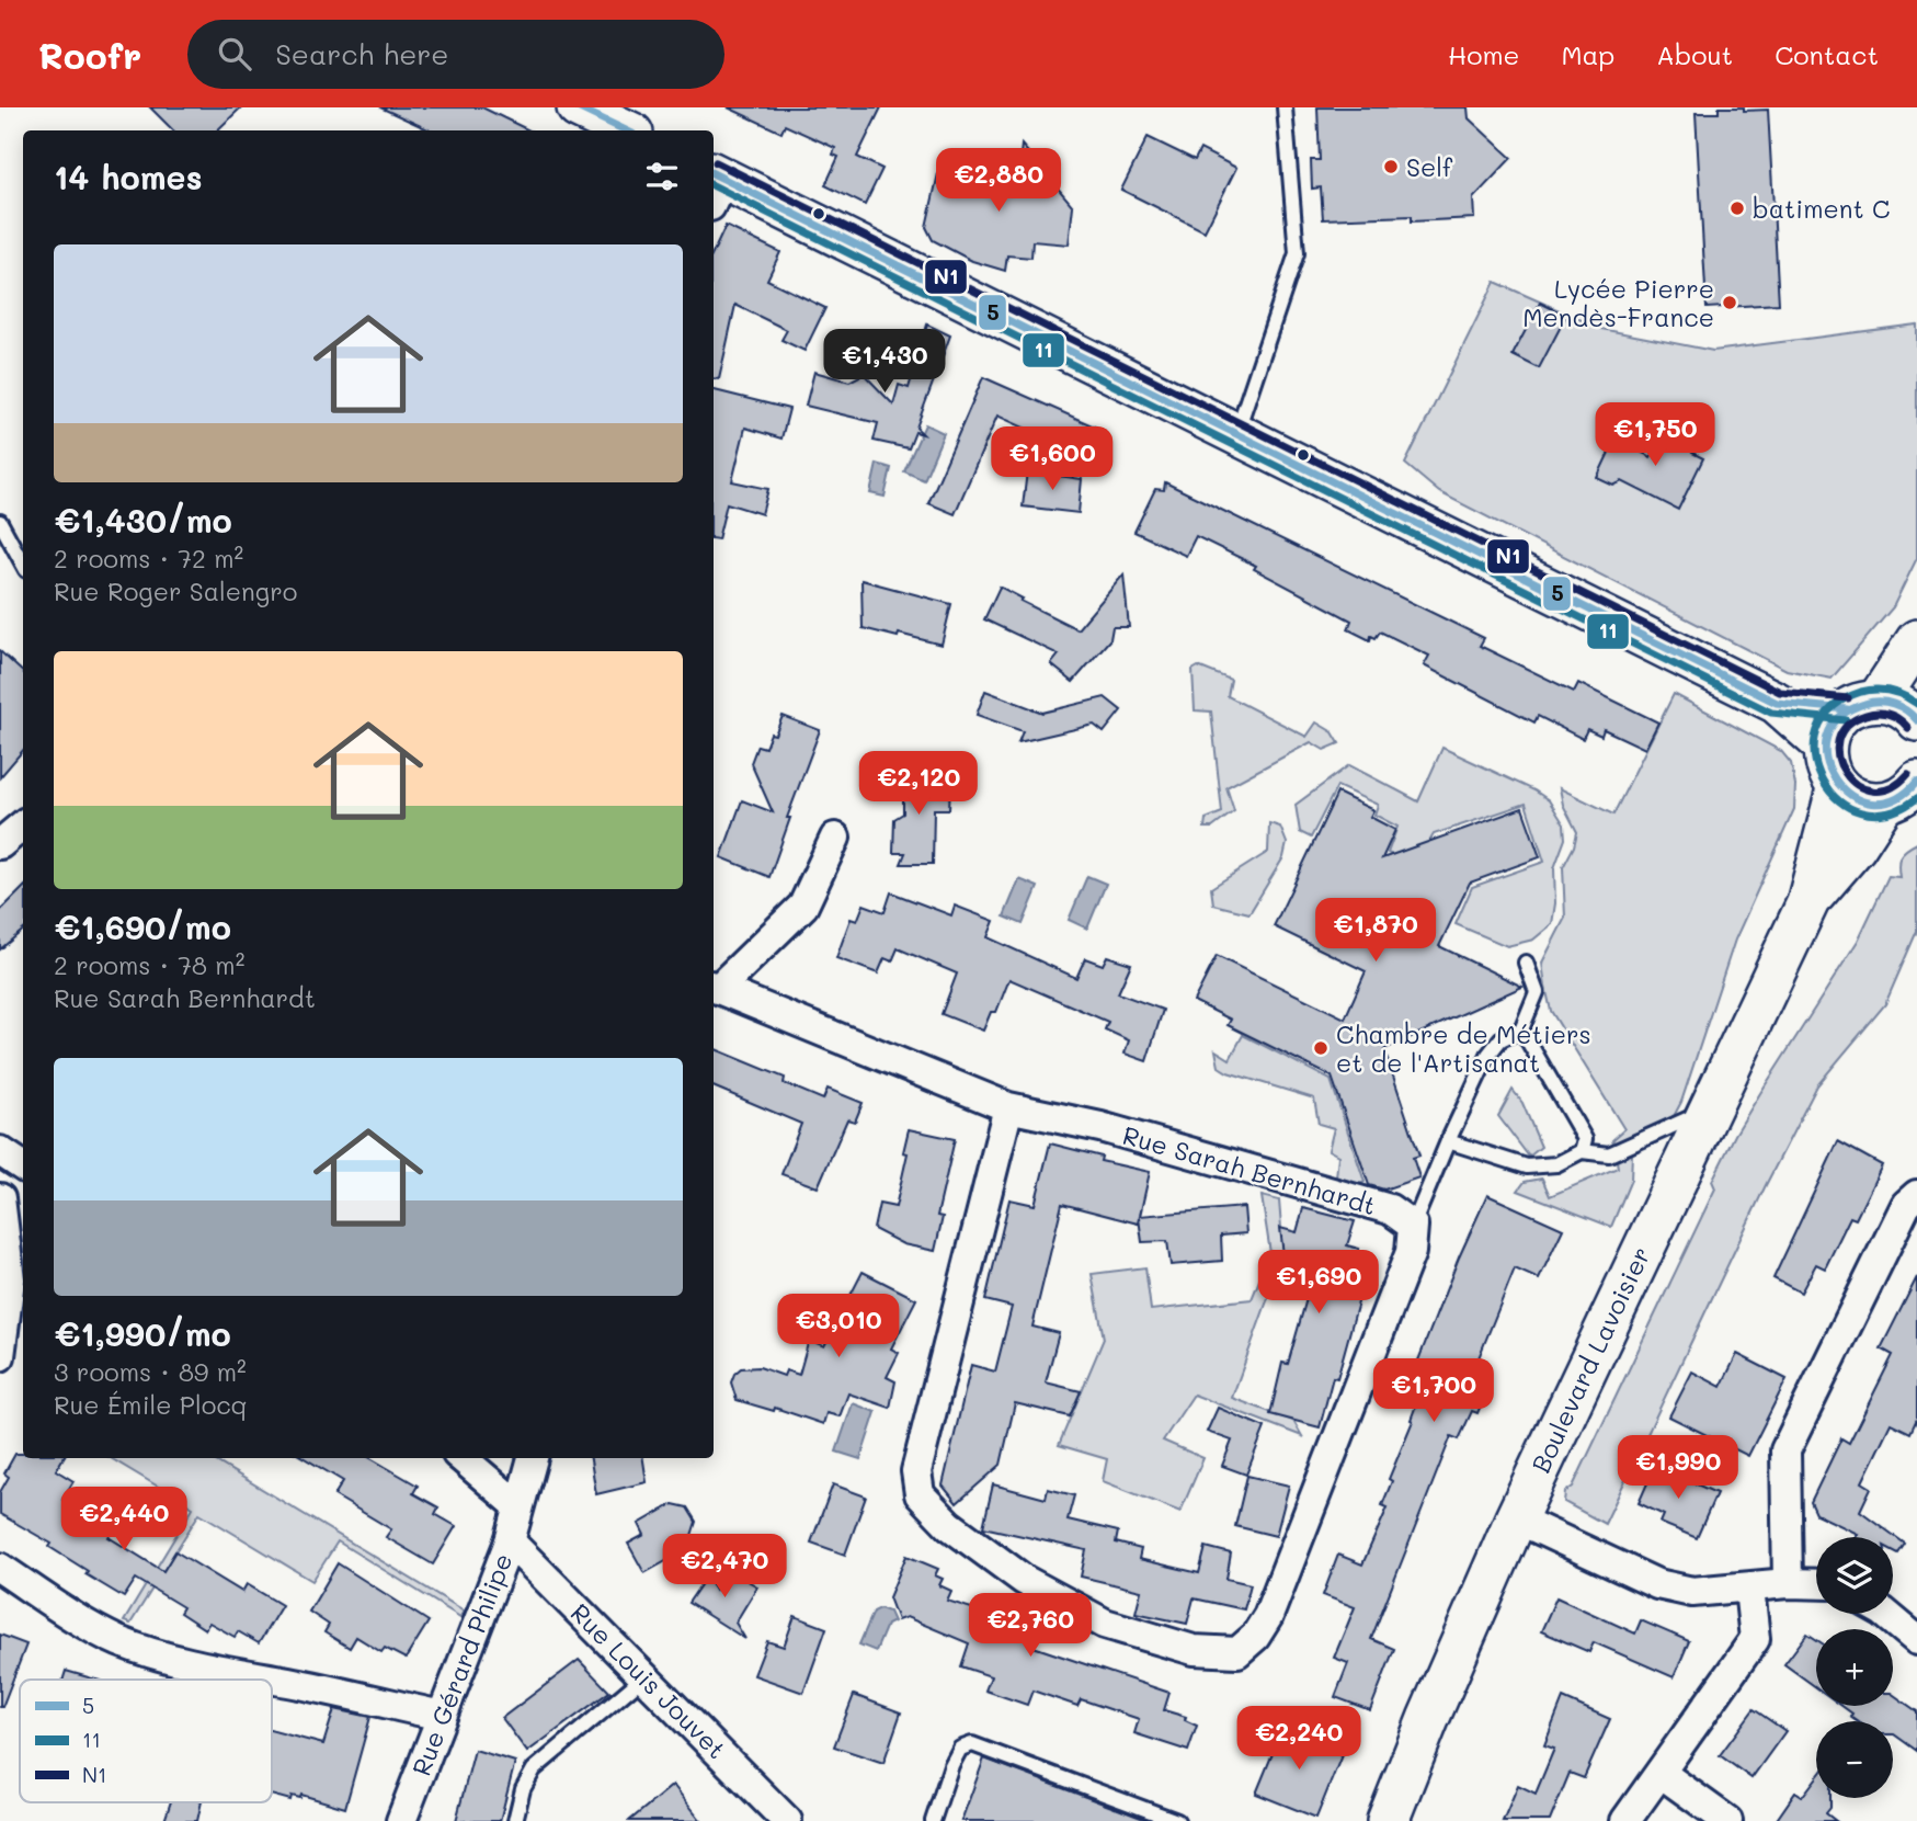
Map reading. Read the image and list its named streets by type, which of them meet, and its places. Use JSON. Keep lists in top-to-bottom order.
{
  "streets": {
    "main road": ["Boulevard Lavoisier"],
    "street": ["Rue Sarah Bernhardt", "Rue Gérard Philipe", "Rue Louis Jouvet"]
  },
  "crossings": [
    ["Rue Gérard Philipe", "Rue Louis Jouvet"]
  ],
  "places": [
    "Self",
    "batiment C",
    "Lycée Pierre Mendès-France",
    "Chambre de Métiers et de l'Artisanat"
  ],
  "lines": ["transit line 5", "transit line N1", "transit line 11"],
  "legend": ["5", "11", "N1"],
  "page": {
    "header": "Roofr",
    "search": "Search here",
    "nav": [
      "Home",
      "Map",
      "About",
      "Contact"
    ],
    "heading": "14 homes",
    "price": [
      "€2,880",
      "€1,430",
      "€1,750",
      "€1,600",
      "€2,120",
      "€1,870",
      "€1,690",
      "€3,010",
      "€1,700",
      "€1,990",
      "€2,440",
      "€2,470",
      "€2,760",
      "€2,240"
    ],
    "list": [
      {
        "name": "€1,430/mo",
        "note": "2 rooms · 72 m² · Rue Roger Salengro"
      },
      {
        "name": "€1,690/mo",
        "note": "2 rooms · 78 m² · Rue Sarah Bernhardt"
      },
      {
        "name": "€1,990/mo",
        "note": "3 rooms · 89 m² · Rue Émile Plocq"
      }
    ],
    "map_buttons": ["+", "−"]
  }
}
